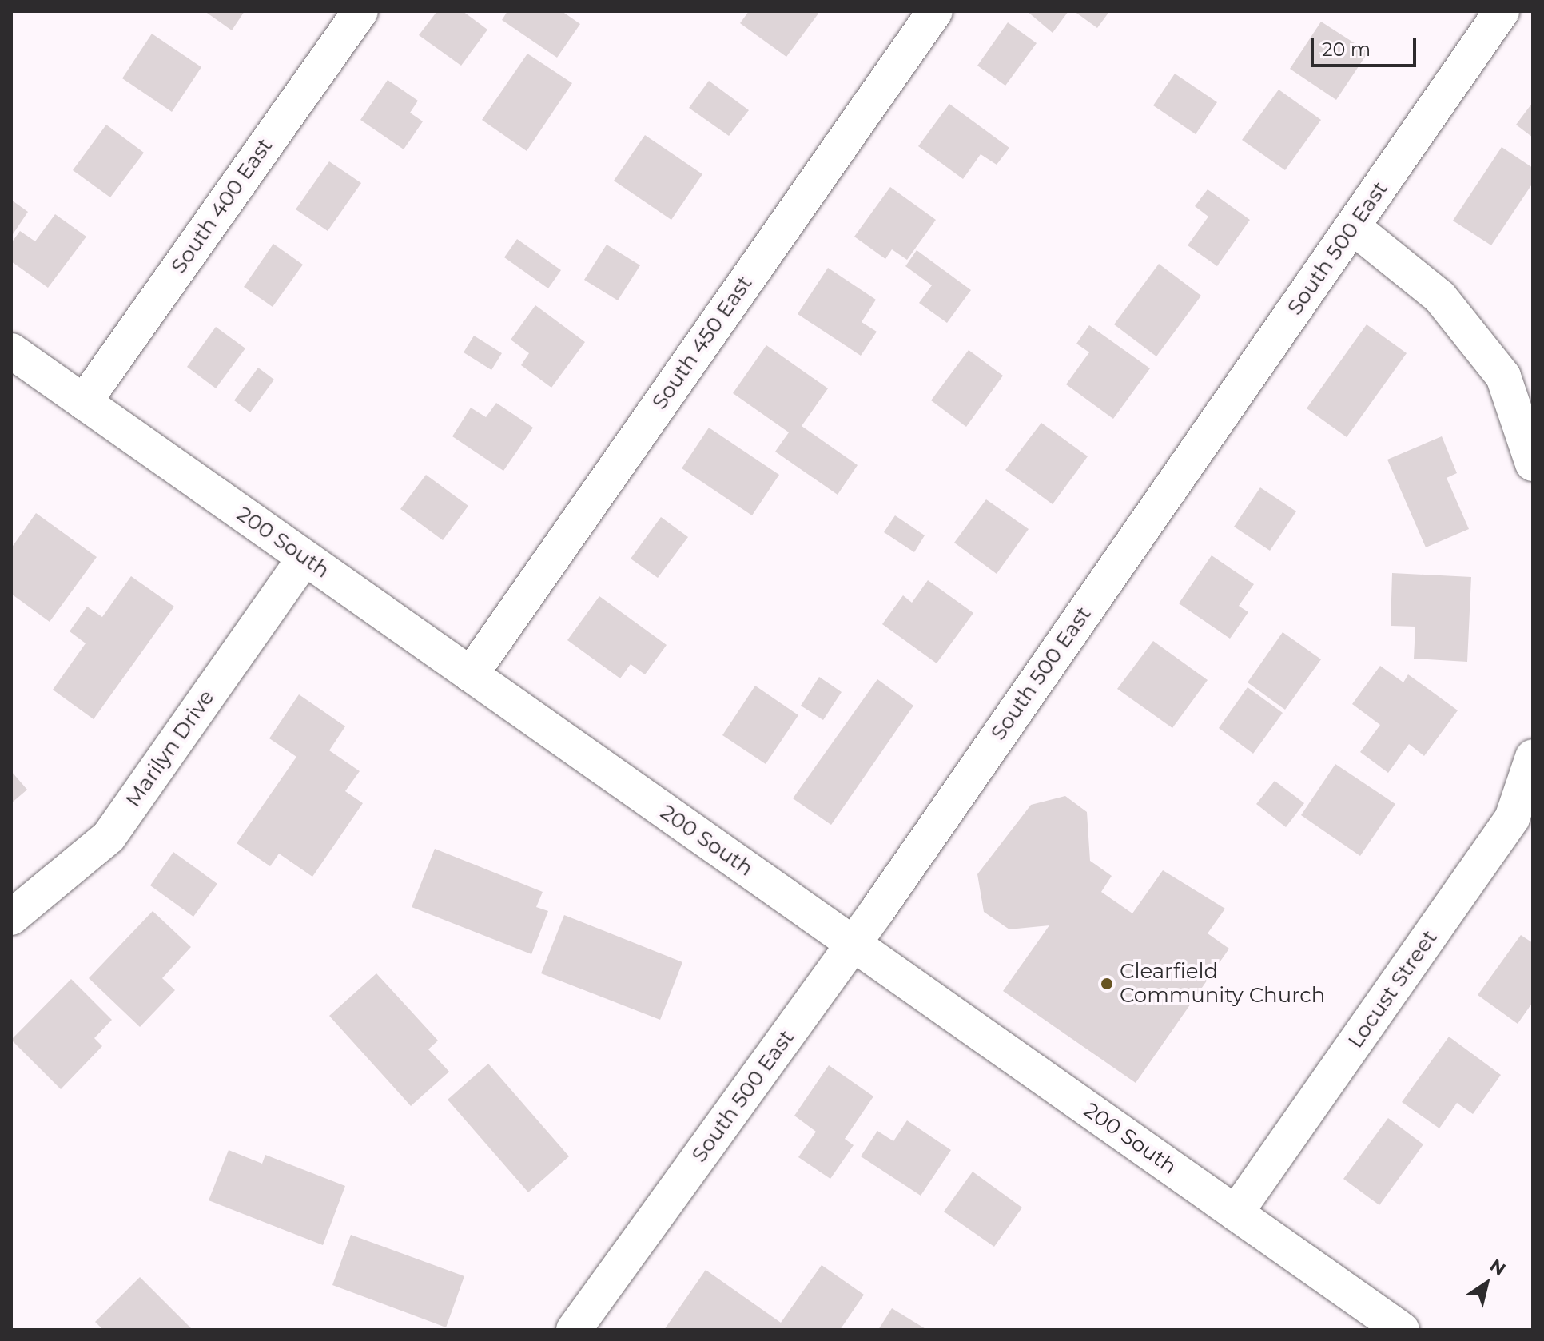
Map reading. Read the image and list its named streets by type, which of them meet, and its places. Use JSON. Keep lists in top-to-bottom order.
{
  "streets": {
    "street": [
      "South 400 East",
      "South 500 East",
      "South 450 East",
      "200 South",
      "Marilyn Drive",
      "Locust Street"
    ]
  },
  "crossings": [
    ["South 400 East", "200 South"],
    ["South 500 East", "200 South"],
    ["South 450 East", "200 South"],
    ["200 South", "Marilyn Drive"],
    ["200 South", "Locust Street"]
  ],
  "places": ["Clearfield Community Church"],
  "scale_bar": "20 m",
  "north": "top right"
}
